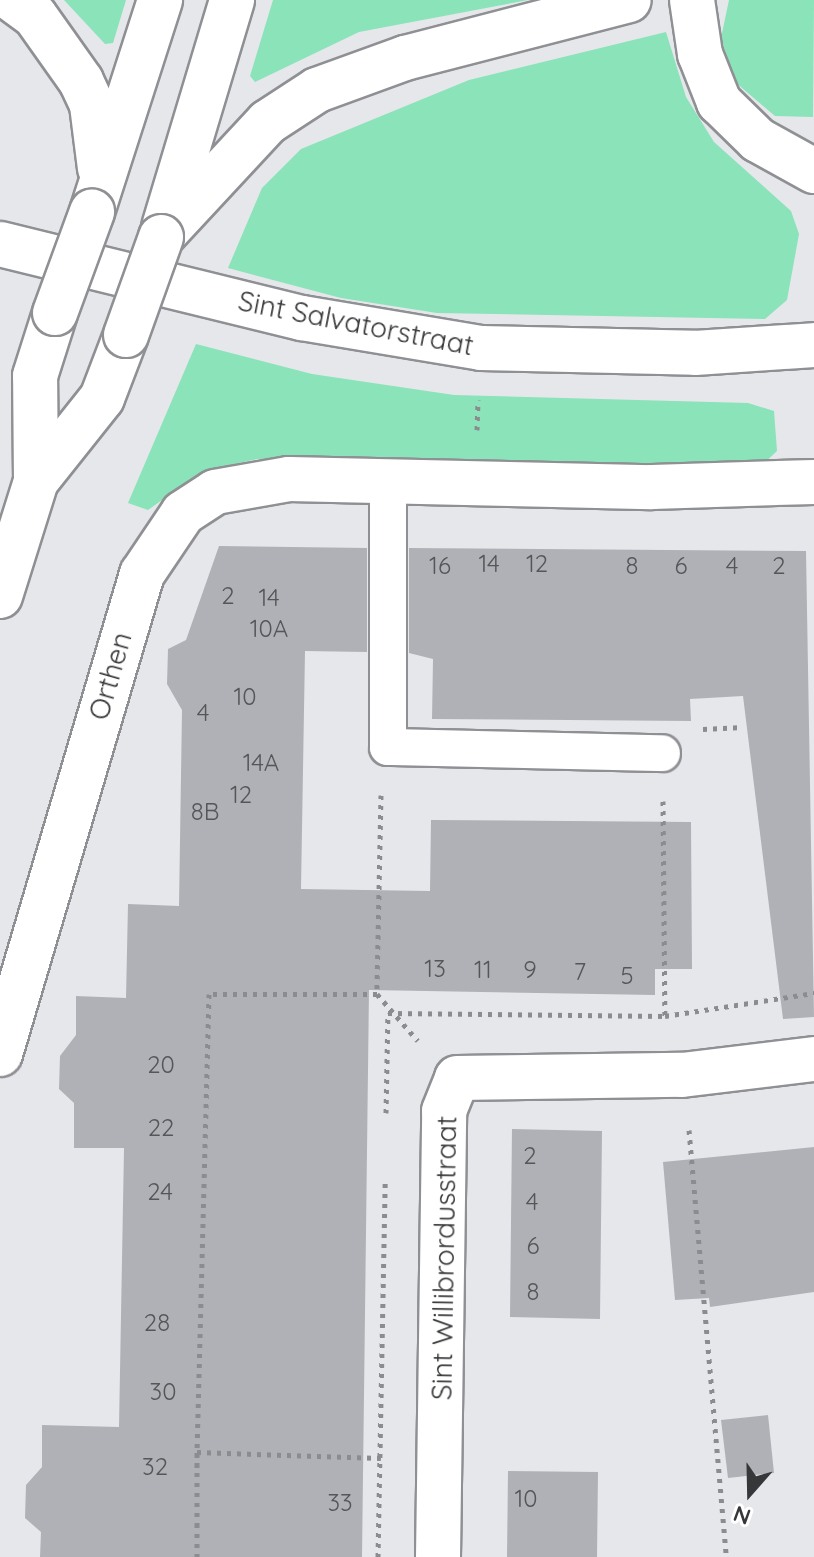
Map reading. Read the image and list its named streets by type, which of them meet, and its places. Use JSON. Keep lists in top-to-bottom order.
{
  "streets": {
    "street": ["Sint Salvatorstraat", "Orthen", "Sint Willibrordusstraat"]
  },
  "house_numbers": [
    "14",
    "12",
    "16",
    "8",
    "6",
    "4",
    "2",
    "2",
    "14",
    "10A",
    "10",
    "4",
    "14A",
    "12",
    "8B",
    "13",
    "11",
    "9",
    "7",
    "5",
    "20",
    "22",
    "2",
    "24",
    "4",
    "6",
    "8",
    "28",
    "30",
    "32",
    "10",
    "33"
  ],
  "north": "bottom"
}
